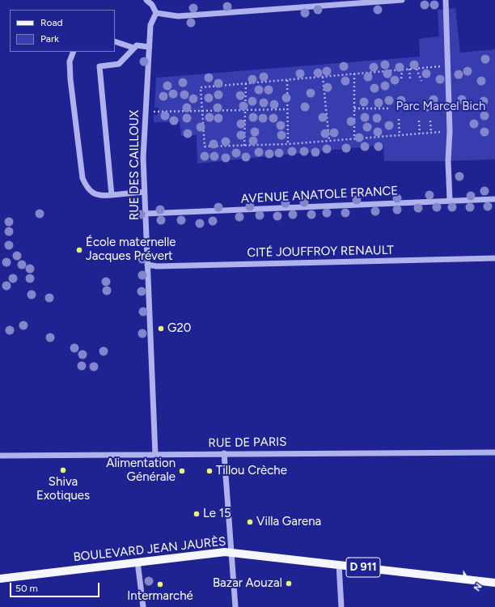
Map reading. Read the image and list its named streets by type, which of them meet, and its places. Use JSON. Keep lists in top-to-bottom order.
{
  "streets": {
    "main road": ["BOULEVARD JEAN JAURÈS", "D 911"],
    "street": [
      "RUE DES CAILLOUX",
      "AVENUE ANATOLE FRANCE",
      "CITÉ JOUFFROY RENAULT",
      "RUE DE PARIS"
    ]
  },
  "crossings": [
    ["RUE DES CAILLOUX", "AVENUE ANATOLE FRANCE"],
    ["RUE DES CAILLOUX", "CITÉ JOUFFROY RENAULT"],
    ["RUE DES CAILLOUX", "RUE DE PARIS"]
  ],
  "parks": ["Parc Marcel Bich"],
  "places": [
    "École maternelle Jacques Prévert",
    "G20",
    "Shiva Exotiques",
    "Alimentation Générale",
    "Tillou Crèche",
    "Le 15",
    "Villa Garena",
    "Bazar Aouzal",
    "Intermarché"
  ],
  "legend": ["Road", "Park"],
  "scale_bar": "50 m",
  "north": "bottom right"
}
